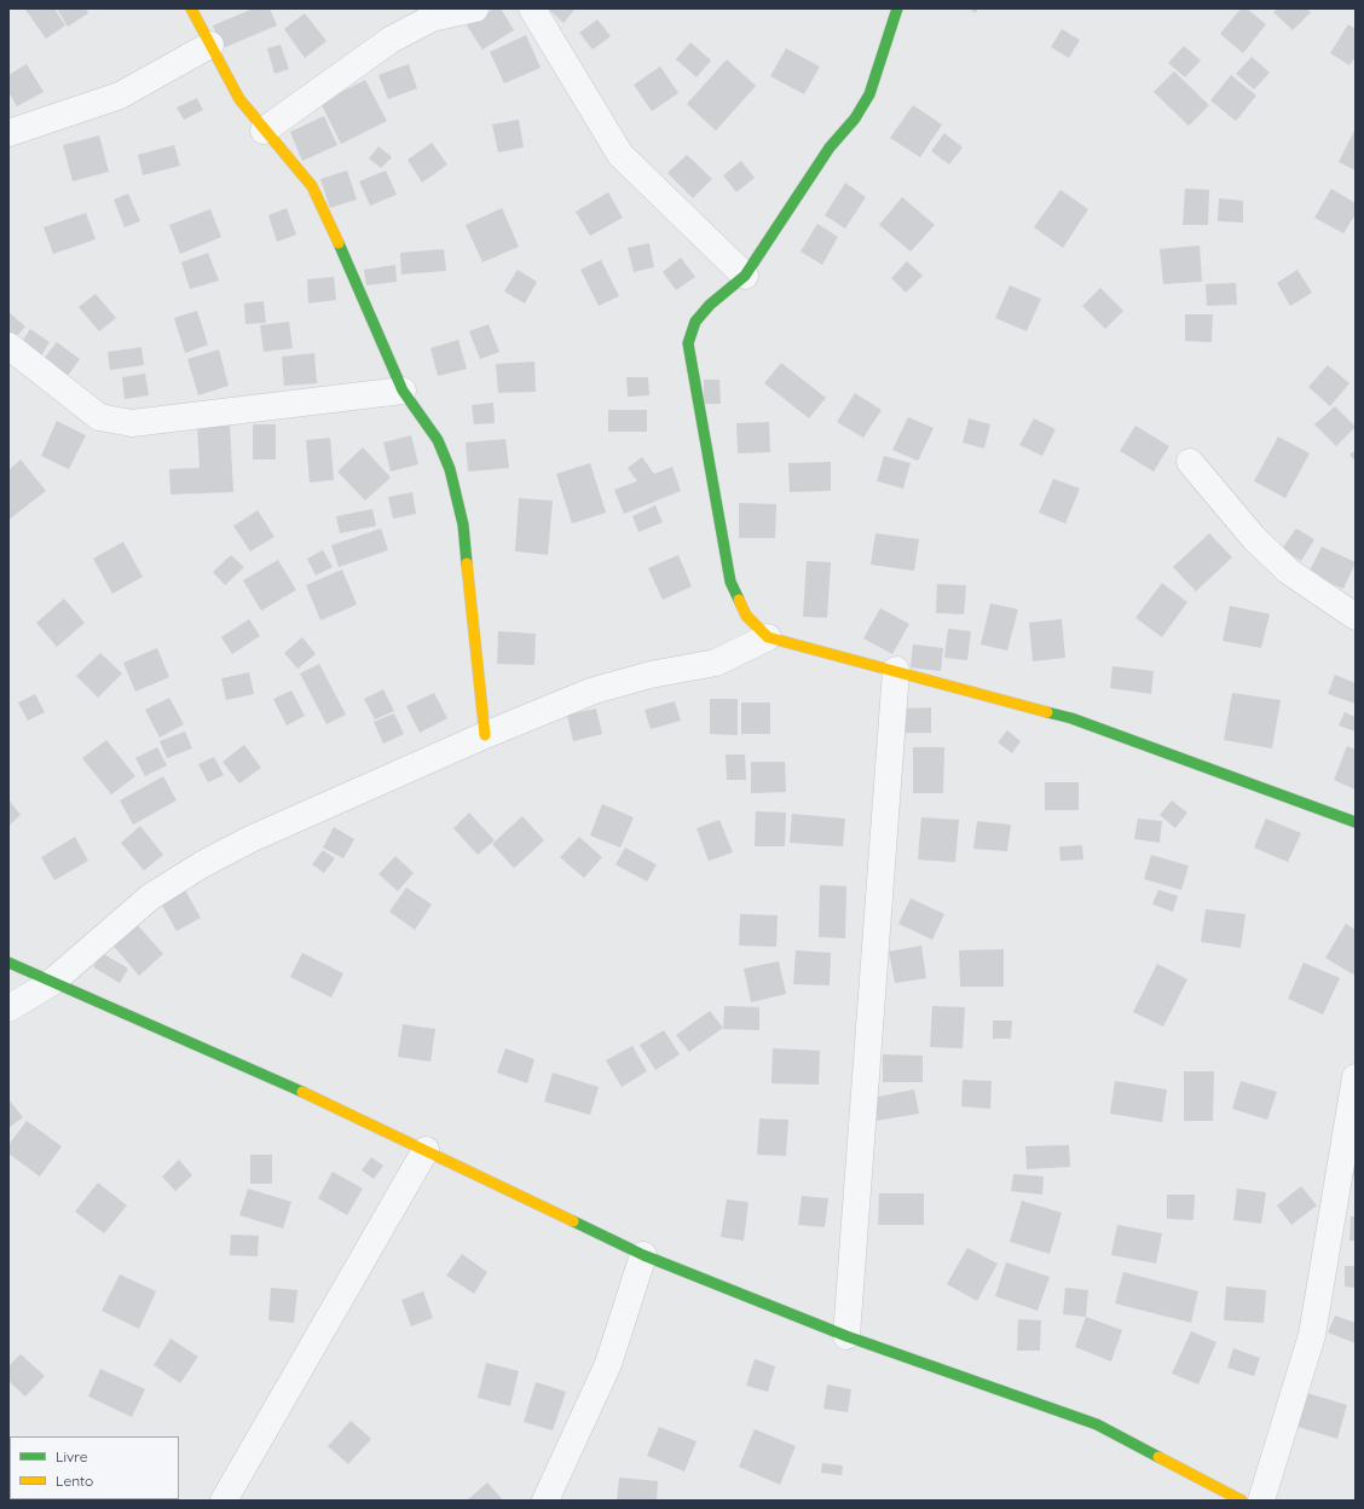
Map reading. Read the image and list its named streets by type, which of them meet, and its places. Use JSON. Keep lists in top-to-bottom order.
{
  "legend": ["Livre", "Lento"]
}
